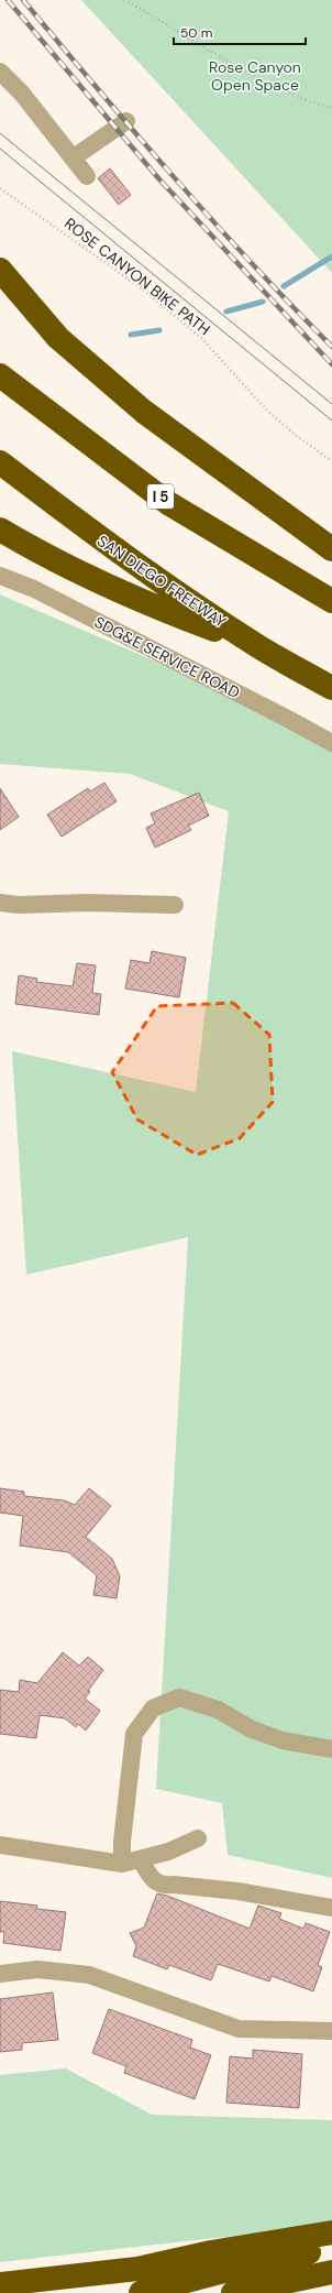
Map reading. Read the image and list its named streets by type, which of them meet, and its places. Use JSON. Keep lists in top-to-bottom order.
{
  "streets": {
    "highway": ["I 5", "SAN DIEGO FREEWAY"],
    "street": ["SDG&E SERVICE ROAD"],
    "path": ["ROSE CANYON BIKE PATH"]
  },
  "parks": ["Rose Canyon Open Space"],
  "scale_bar": "50 m"
}
